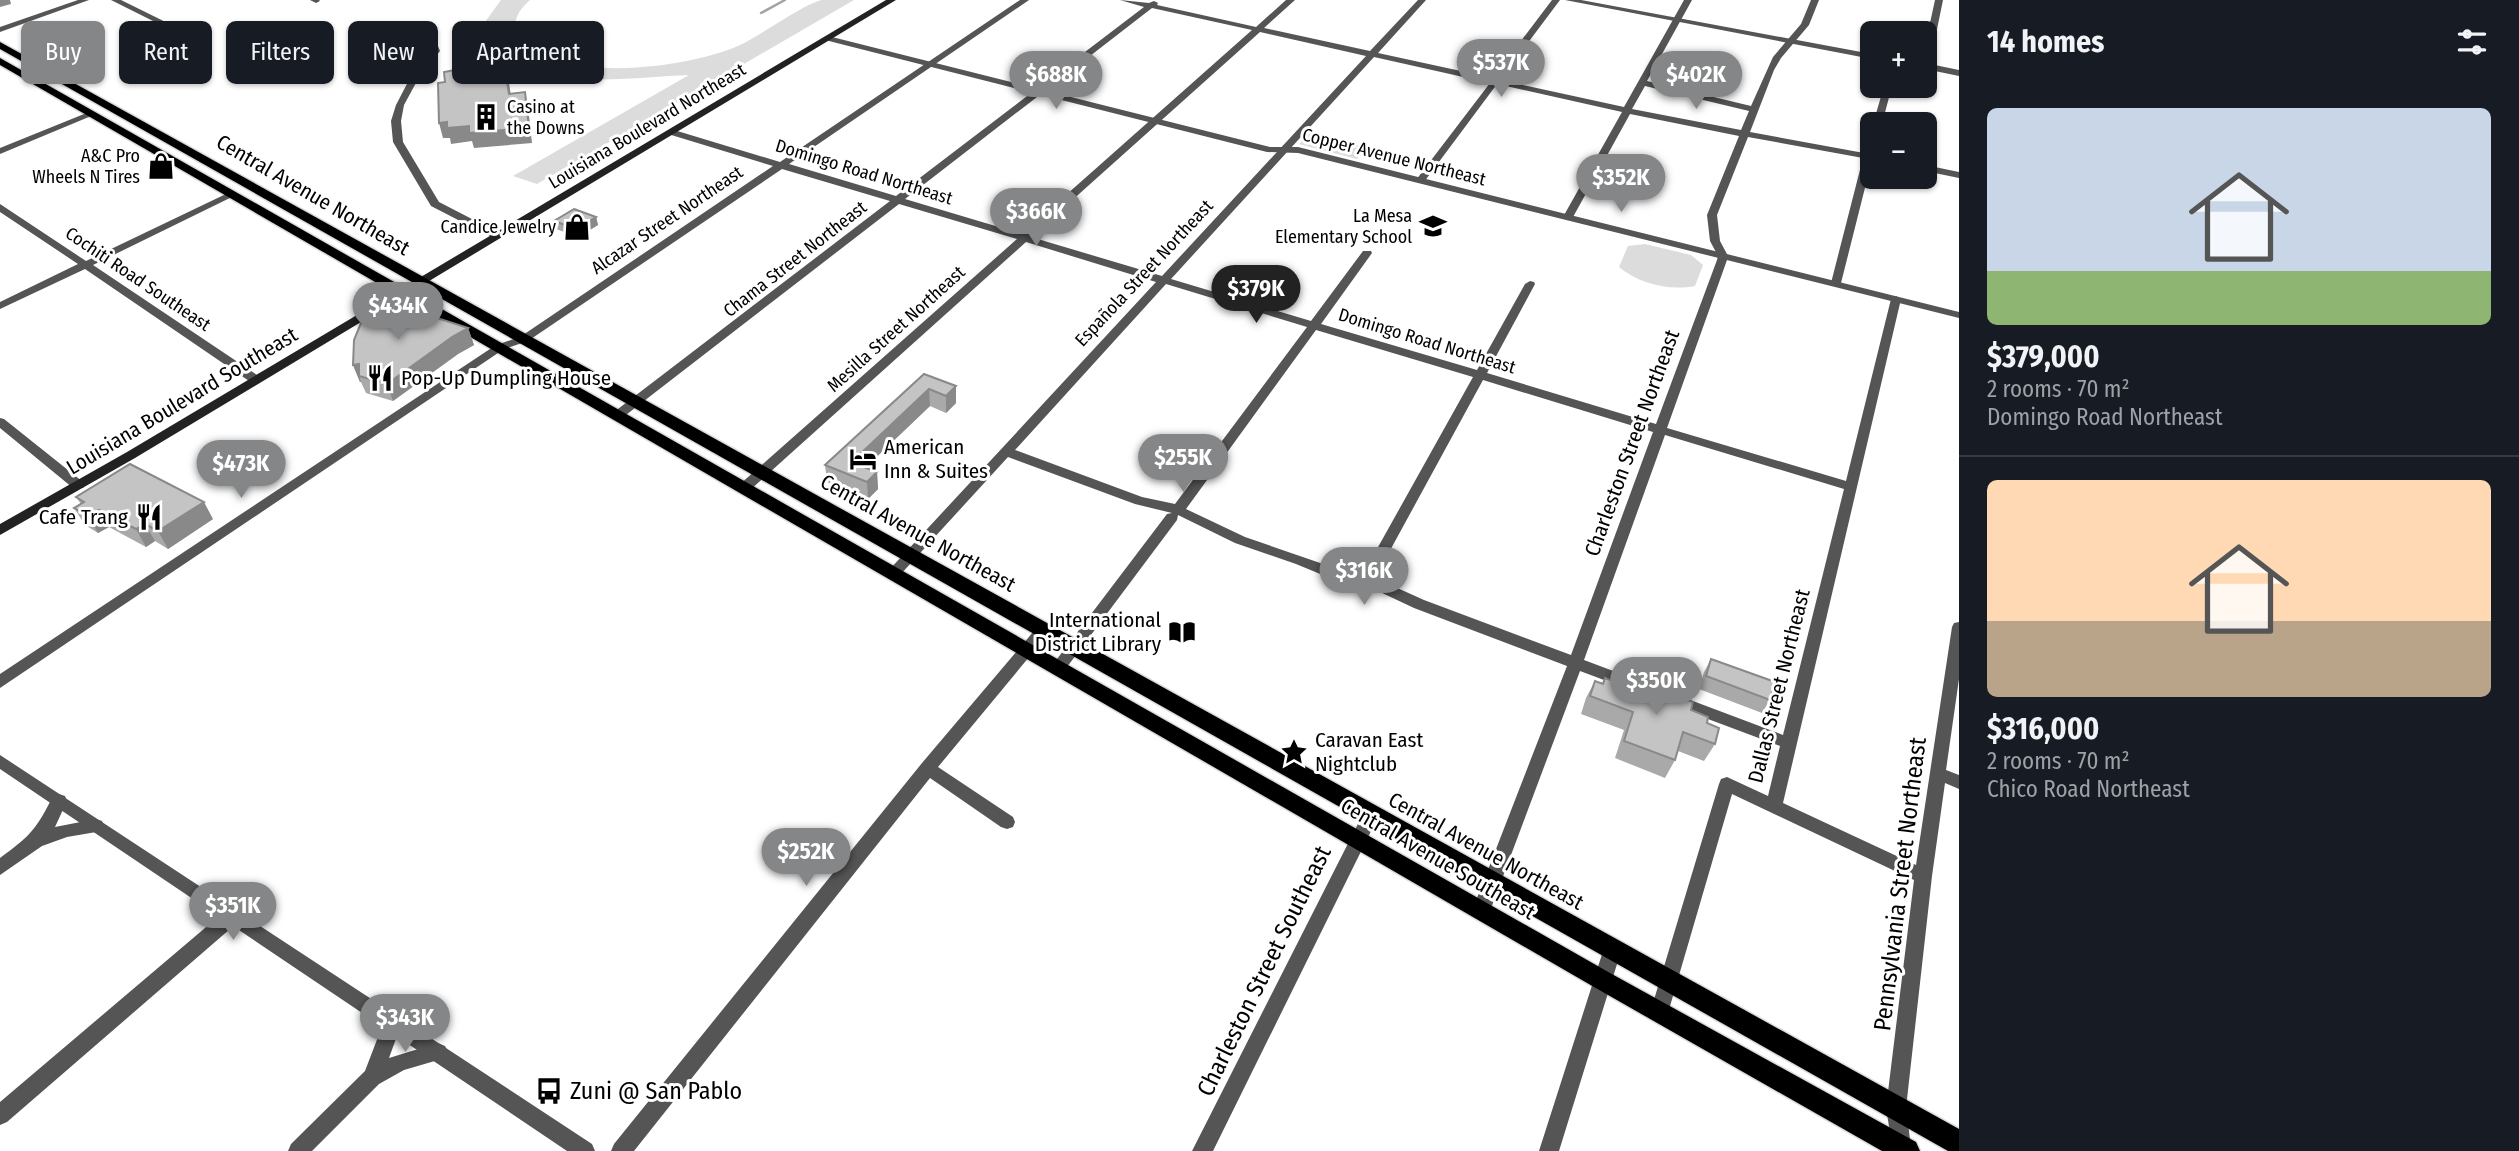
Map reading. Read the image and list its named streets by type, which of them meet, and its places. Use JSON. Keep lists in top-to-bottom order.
{
  "streets": {
    "main road": [
      "Louisiana Boulevard Northeast",
      "Central Avenue Northeast",
      "Louisiana Boulevard Southeast",
      "Central Avenue Southeast"
    ],
    "street": [
      "Copper Avenue Northeast",
      "Domingo Road Northeast",
      "Alcazar Street Northeast",
      "Chama Street Northeast",
      "Española Street Northeast",
      "Cochiti Road Southeast",
      "Mesilla Street Northeast",
      "Charleston Street Northeast",
      "Dallas Street Northeast",
      "Pennsylvania Street Northeast",
      "Charleston Street Southeast"
    ]
  },
  "crossings": [
    ["Louisiana Boulevard Northeast", "Copper Avenue Northeast"],
    ["Louisiana Boulevard Northeast", "Domingo Road Northeast"],
    ["Louisiana Boulevard Northeast", "Central Avenue Northeast"],
    ["Louisiana Boulevard Northeast", "Louisiana Boulevard Southeast"],
    ["Louisiana Boulevard Northeast", "Central Avenue Southeast"],
    ["Copper Avenue Northeast", "Alcazar Street Northeast"],
    ["Copper Avenue Northeast", "Chama Street Northeast"],
    ["Copper Avenue Northeast", "Española Street Northeast"],
    ["Copper Avenue Northeast", "Mesilla Street Northeast"],
    ["Copper Avenue Northeast", "Charleston Street Northeast"],
    ["Copper Avenue Northeast", "Dallas Street Northeast"],
    ["Domingo Road Northeast", "Alcazar Street Northeast"],
    ["Domingo Road Northeast", "Chama Street Northeast"],
    ["Domingo Road Northeast", "Española Street Northeast"],
    ["Domingo Road Northeast", "Mesilla Street Northeast"],
    ["Domingo Road Northeast", "Charleston Street Northeast"],
    ["Domingo Road Northeast", "Dallas Street Northeast"],
    ["Central Avenue Northeast", "Alcazar Street Northeast"],
    ["Central Avenue Northeast", "Chama Street Northeast"],
    ["Central Avenue Northeast", "Española Street Northeast"],
    ["Central Avenue Northeast", "Mesilla Street Northeast"],
    ["Central Avenue Northeast", "Louisiana Boulevard Southeast"],
    ["Central Avenue Northeast", "Charleston Street Northeast"],
    ["Central Avenue Northeast", "Dallas Street Northeast"],
    ["Central Avenue Northeast", "Central Avenue Southeast"],
    ["Central Avenue Northeast", "Pennsylvania Street Northeast"],
    ["Central Avenue Northeast", "Charleston Street Southeast"],
    ["Alcazar Street Northeast", "Central Avenue Southeast"],
    ["Chama Street Northeast", "Central Avenue Southeast"],
    ["Española Street Northeast", "Central Avenue Southeast"],
    ["Cochiti Road Southeast", "Louisiana Boulevard Southeast"],
    ["Mesilla Street Northeast", "Central Avenue Southeast"],
    ["Louisiana Boulevard Southeast", "Central Avenue Southeast"],
    ["Charleston Street Northeast", "Central Avenue Southeast"],
    ["Dallas Street Northeast", "Central Avenue Southeast"],
    ["Central Avenue Southeast", "Pennsylvania Street Northeast"],
    ["Central Avenue Southeast", "Charleston Street Southeast"]
  ],
  "places": {
    "building": ["Casino at the Downs"],
    "shop": ["A&C Pro Wheels N Tires", "Candice Jewelry"],
    "school or university": ["La Mesa Elementary School"],
    "restaurant": ["Pop-Up Dumpling House", "Cafe Trang"],
    "hotel": ["American Inn & Suites"],
    "library": ["International District Library"],
    "place": ["Caravan East Nightclub"],
    "bus stop": ["Zuni @ San Pablo"]
  },
  "page": {
    "heading": "14 homes",
    "map_buttons": ["+", "−"],
    "chip": [
      "Buy",
      "Rent",
      "Filters",
      "New",
      "Apartment"
    ],
    "price": [
      "$537K",
      "$688K",
      "$402K",
      "$352K",
      "$366K",
      "$379K",
      "$434K",
      "$255K",
      "$473K",
      "$316K",
      "$350K",
      "$252K",
      "$351K",
      "$343K"
    ],
    "list": [
      {
        "name": "$379,000",
        "note": "2 rooms · 70 m² · Domingo Road Northeast"
      },
      {
        "name": "$316,000",
        "note": "2 rooms · 70 m² · Chico Road Northeast"
      }
    ]
  }
}
